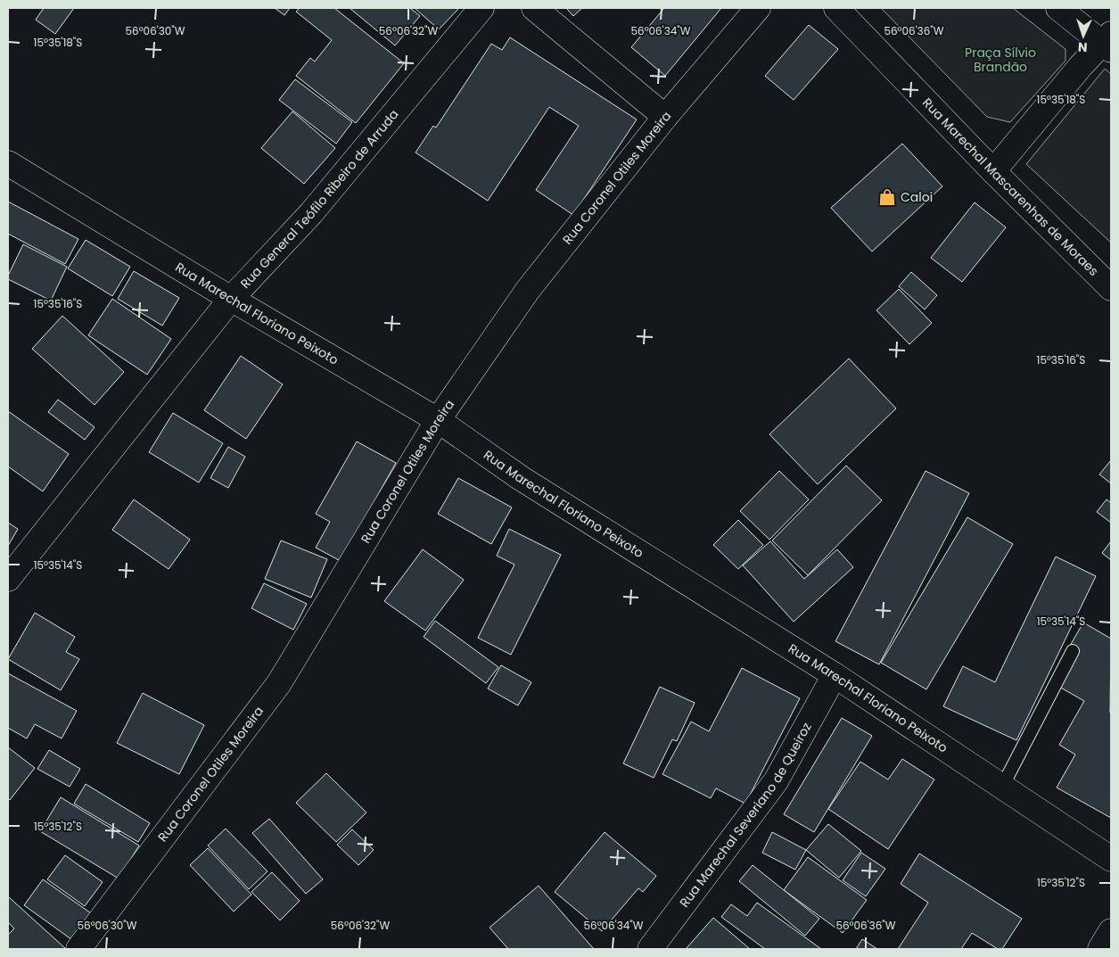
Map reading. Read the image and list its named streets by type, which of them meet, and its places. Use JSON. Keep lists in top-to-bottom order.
{
  "streets": {
    "street": [
      "Rua Coronel Otiles Moreira",
      "Rua Marechal Mascarenhas de Moraes",
      "Rua General Teófilo Ribeiro de Arruda",
      "Rua Marechal Floriano Peixoto",
      "Rua Marechal Severiano de Queiroz"
    ]
  },
  "crossings": [
    ["Rua Coronel Otiles Moreira", "Rua Marechal Floriano Peixoto"],
    ["Rua General Teófilo Ribeiro de Arruda", "Rua Marechal Floriano Peixoto"],
    ["Rua Marechal Floriano Peixoto", "Rua Marechal Severiano de Queiroz"]
  ],
  "parks": ["Praça Sílvio Brandão"],
  "places": {
    "shop": ["Caloi"]
  },
  "north": "bottom",
  "coordinates": [
    "56°06'30\"W",
    "56°06'32\"W",
    "56°06'34\"W",
    "56°06'36\"W",
    "15°35'18\"S",
    "15°35'16\"S",
    "15°35'14\"S",
    "15°35'12\"S"
  ]
}
